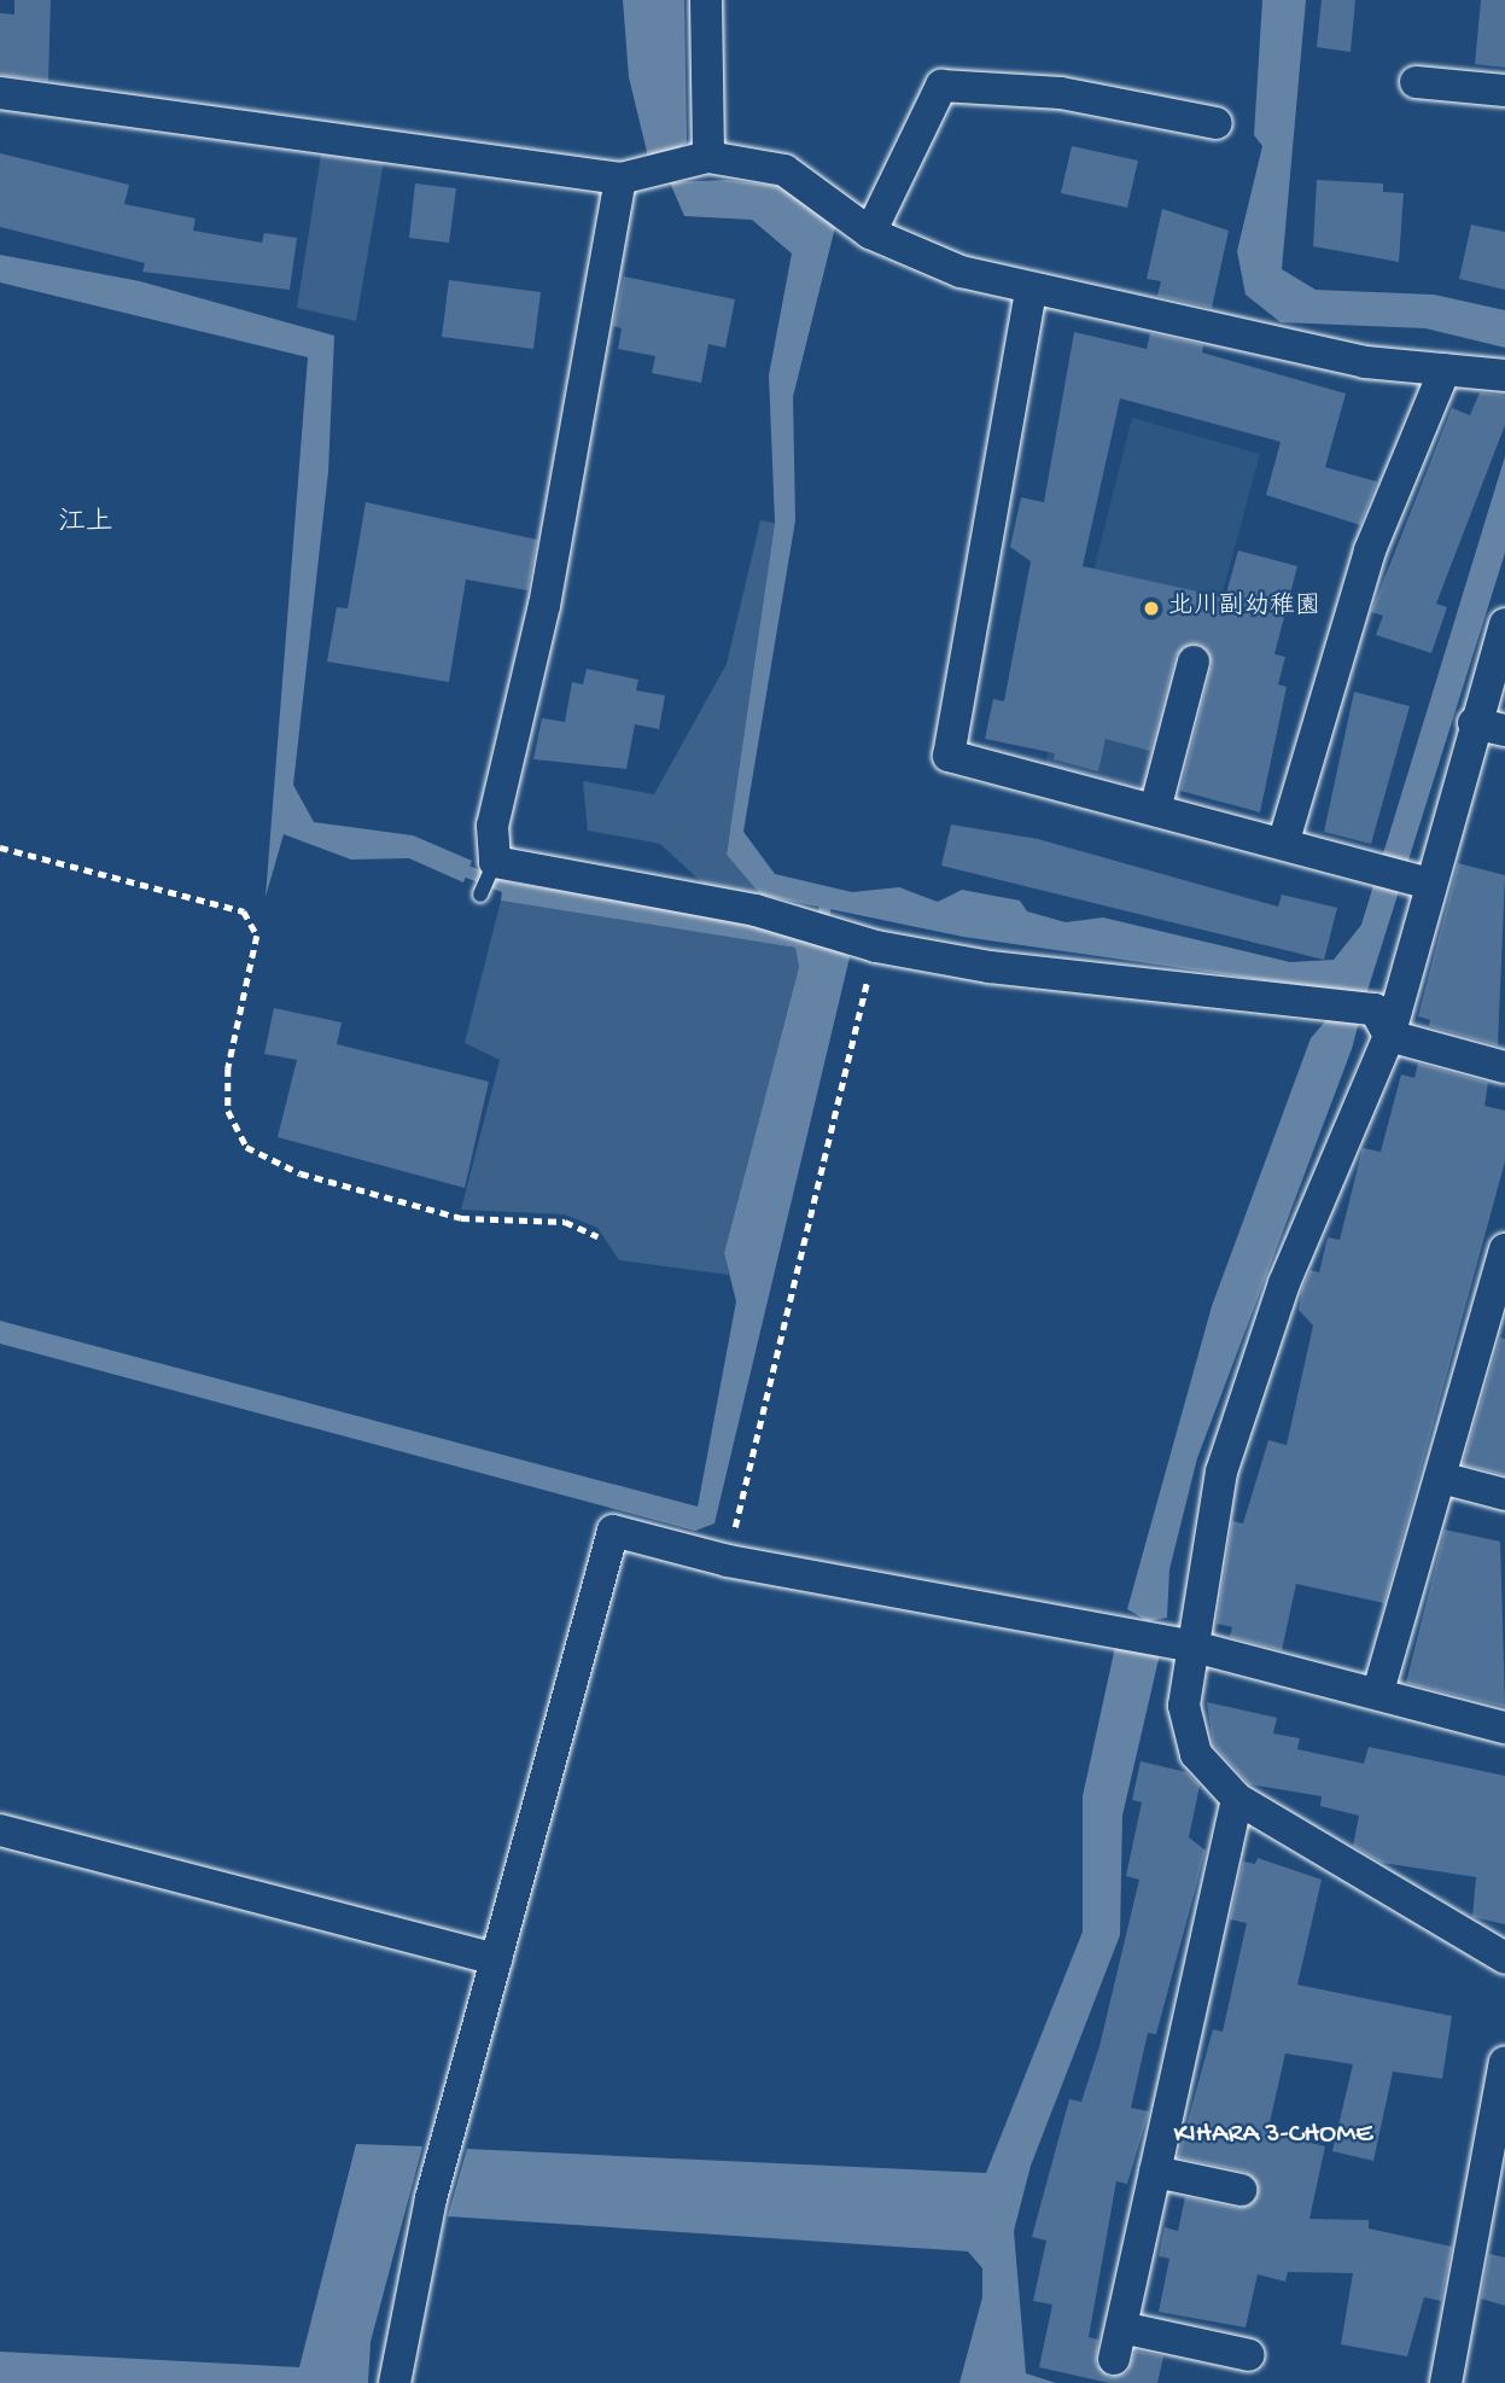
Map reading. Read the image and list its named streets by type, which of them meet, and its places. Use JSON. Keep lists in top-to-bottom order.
{
  "districts": ["江上", "KIHARA 3-CHOME"],
  "places": ["北川副幼稚園"]
}
